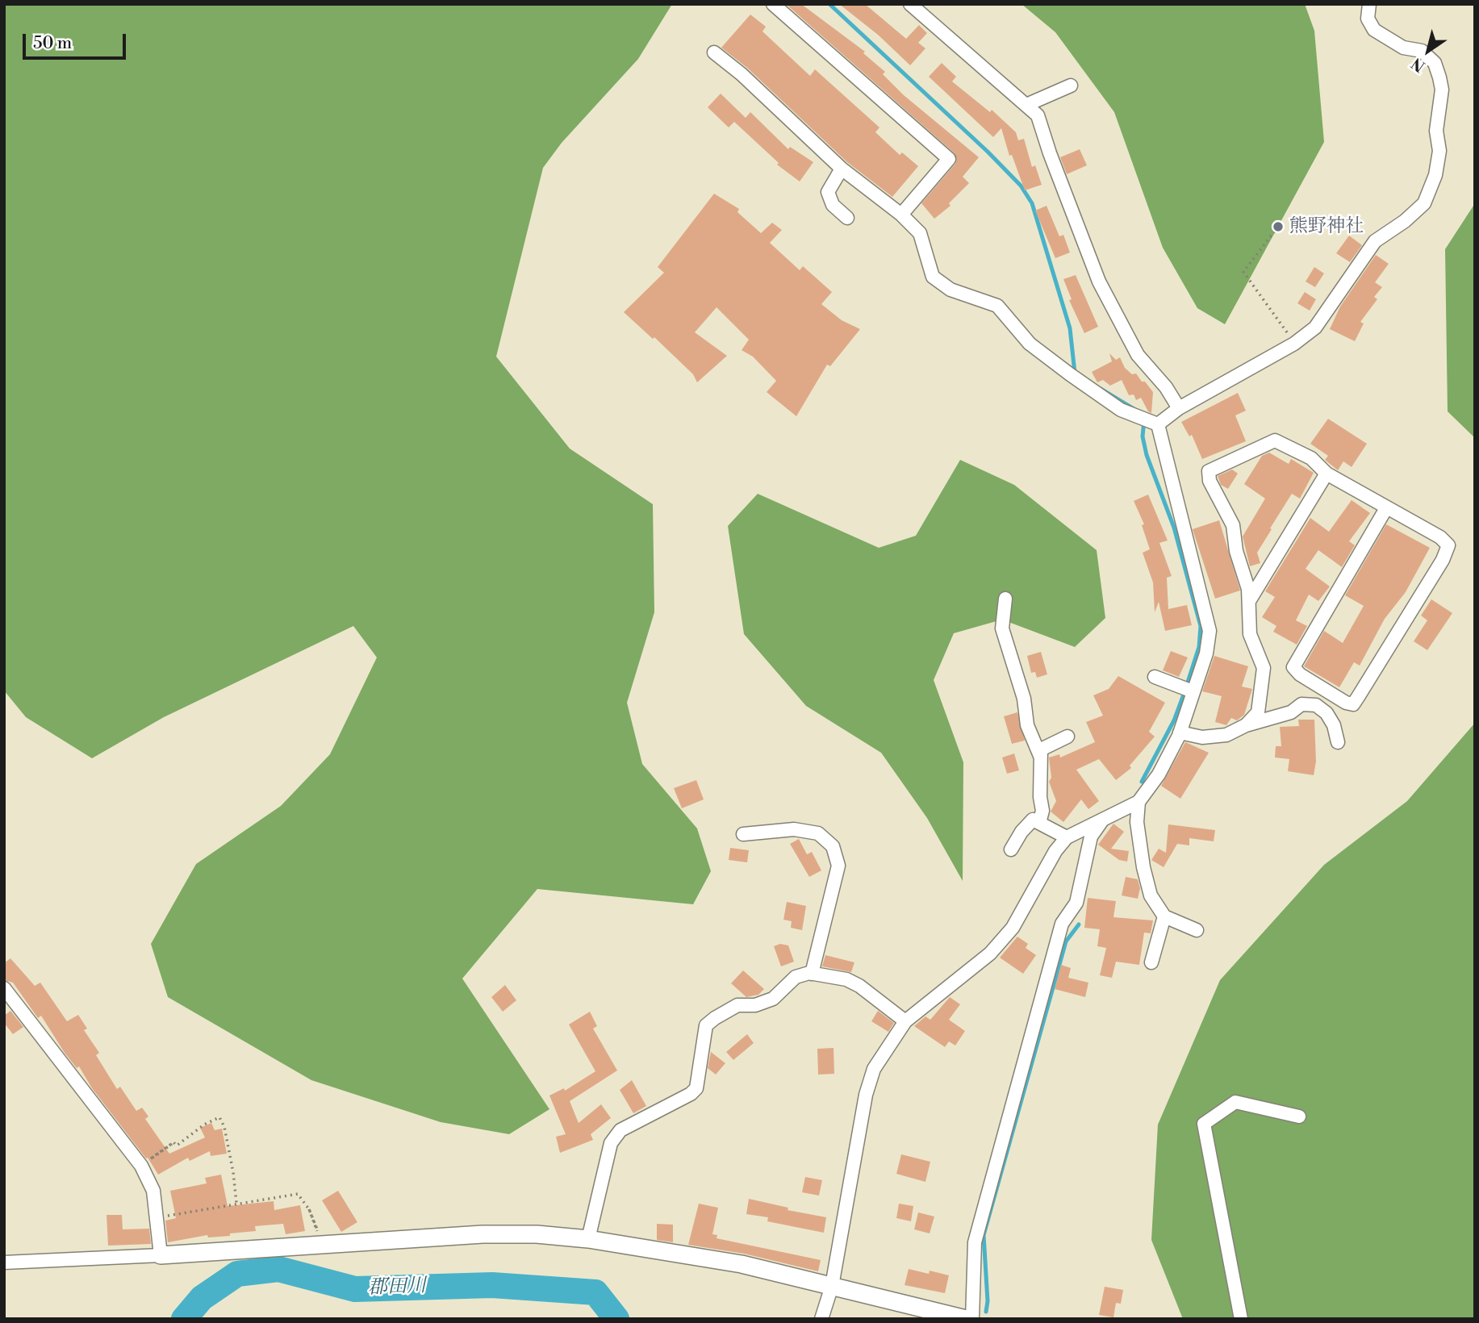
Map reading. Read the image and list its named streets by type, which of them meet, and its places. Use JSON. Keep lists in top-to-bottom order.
{
  "water": ["郡田川"],
  "places": ["熊野神社"],
  "scale_bar": "50 m",
  "north": "bottom left"
}
